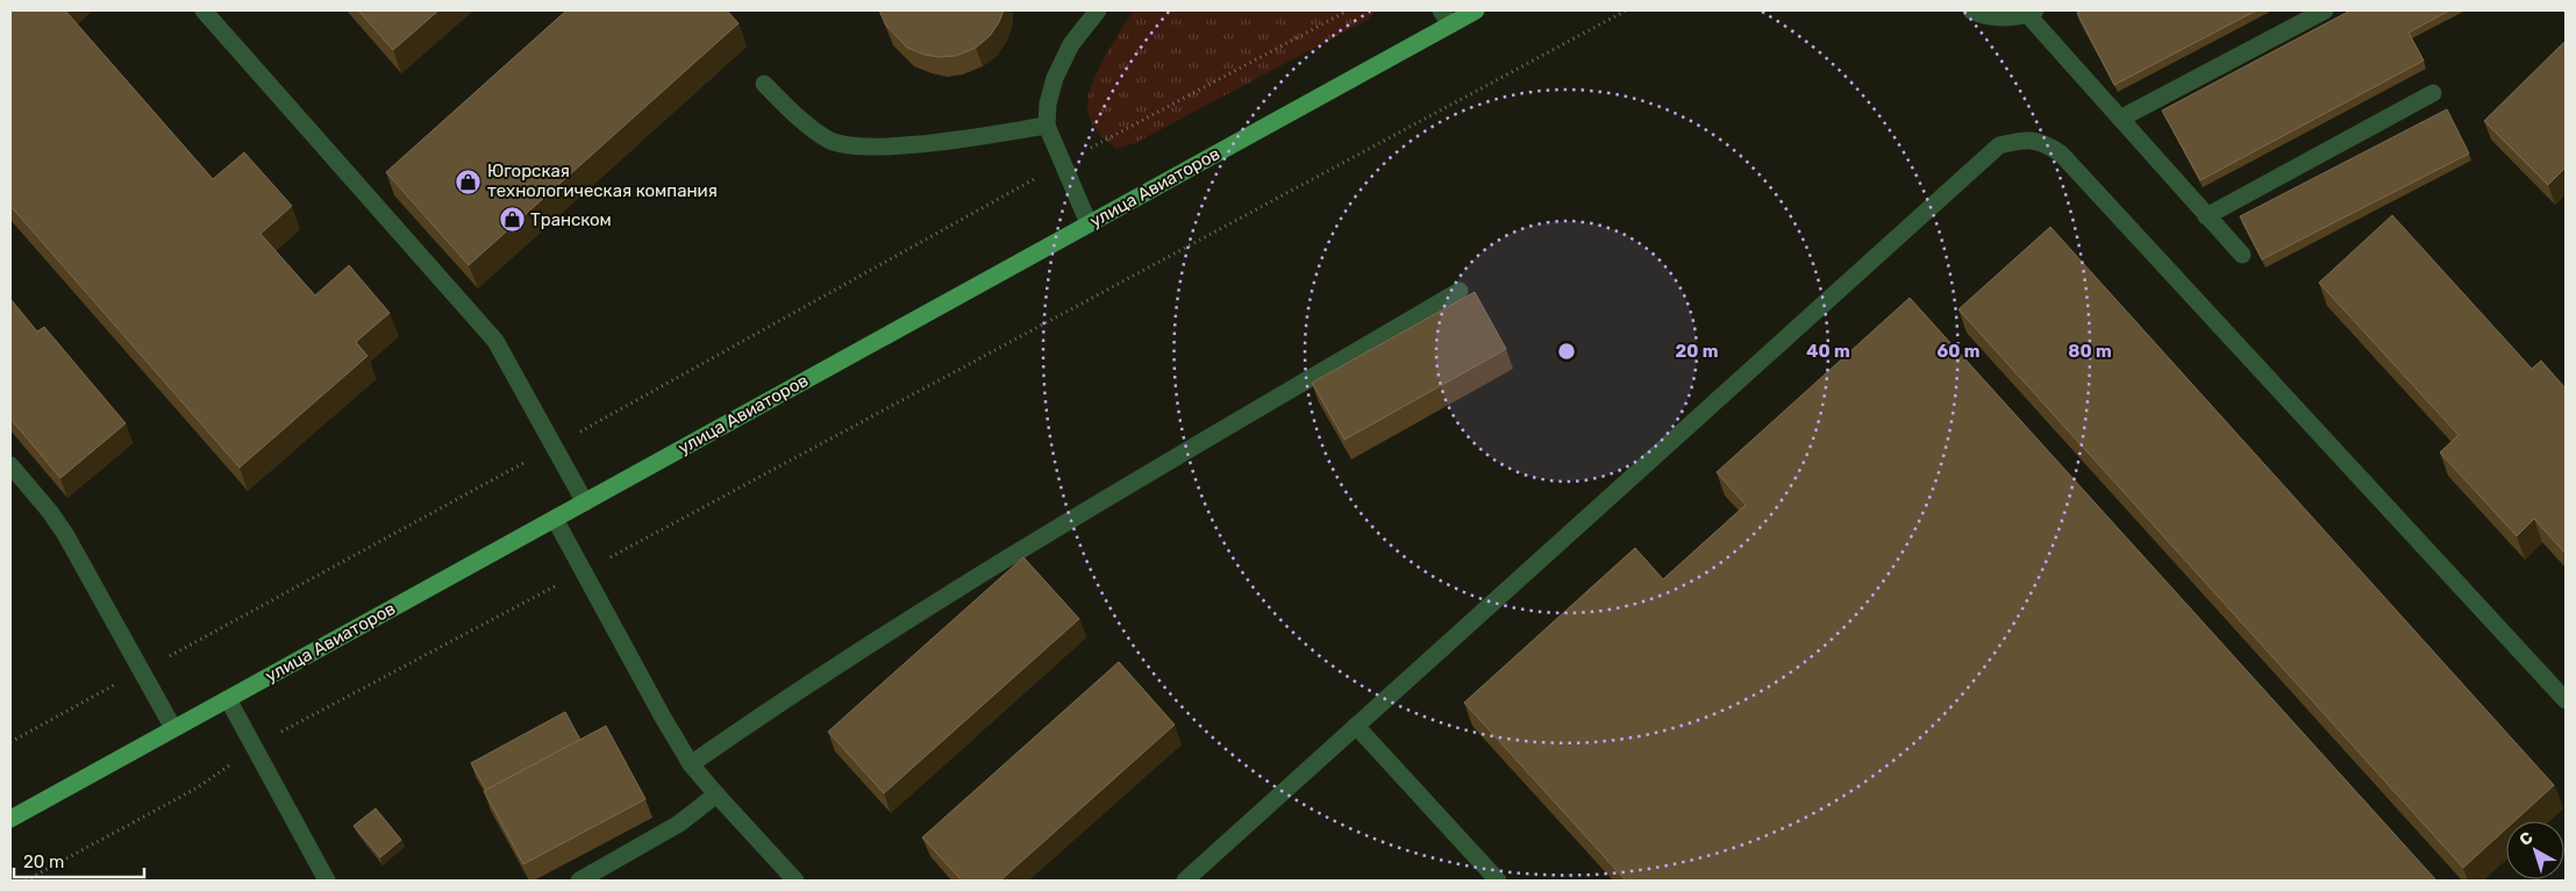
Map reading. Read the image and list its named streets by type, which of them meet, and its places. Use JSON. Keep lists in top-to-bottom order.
{
  "streets": {
    "main road": ["улица Авиаторов"]
  },
  "places": {
    "shop": ["Югорская технологическая компания", "Транском"]
  },
  "scale_bar": "20 m",
  "north": "top left",
  "rings": [
    "20 m",
    "40 m",
    "60 m",
    "80 m"
  ]
}
